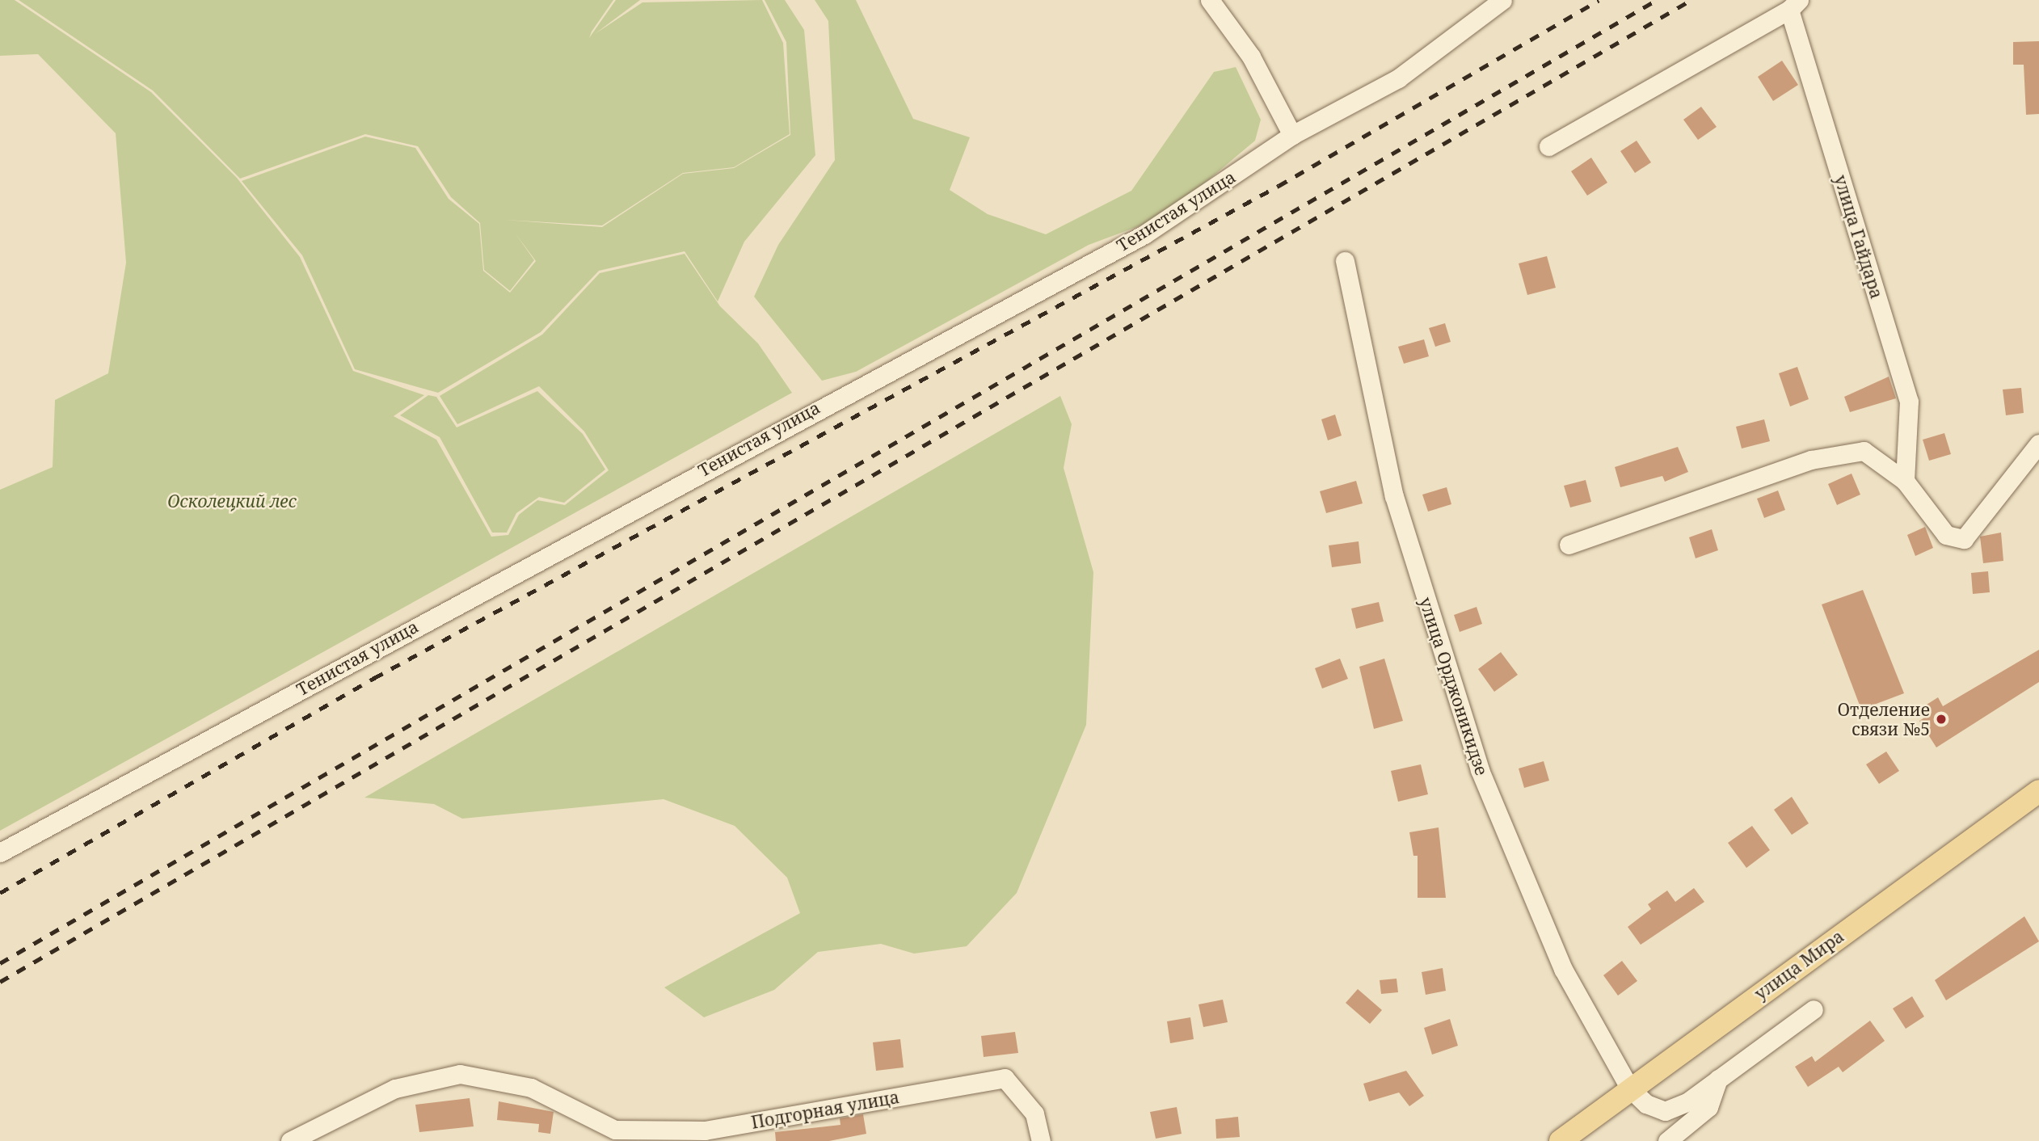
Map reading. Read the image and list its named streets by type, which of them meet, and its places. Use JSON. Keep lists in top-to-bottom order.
{
  "streets": {
    "main road": ["улица Мира"],
    "street": [
      "Тенистая улица",
      "улица Гайдара",
      "улица Орджоникидзе",
      "Подгорная улица"
    ]
  },
  "crossings": [
    ["улица Орджоникидзе", "улица Мира"]
  ],
  "parks": ["Осколецкий лес"],
  "places": ["Отделение связи №5"]
}
